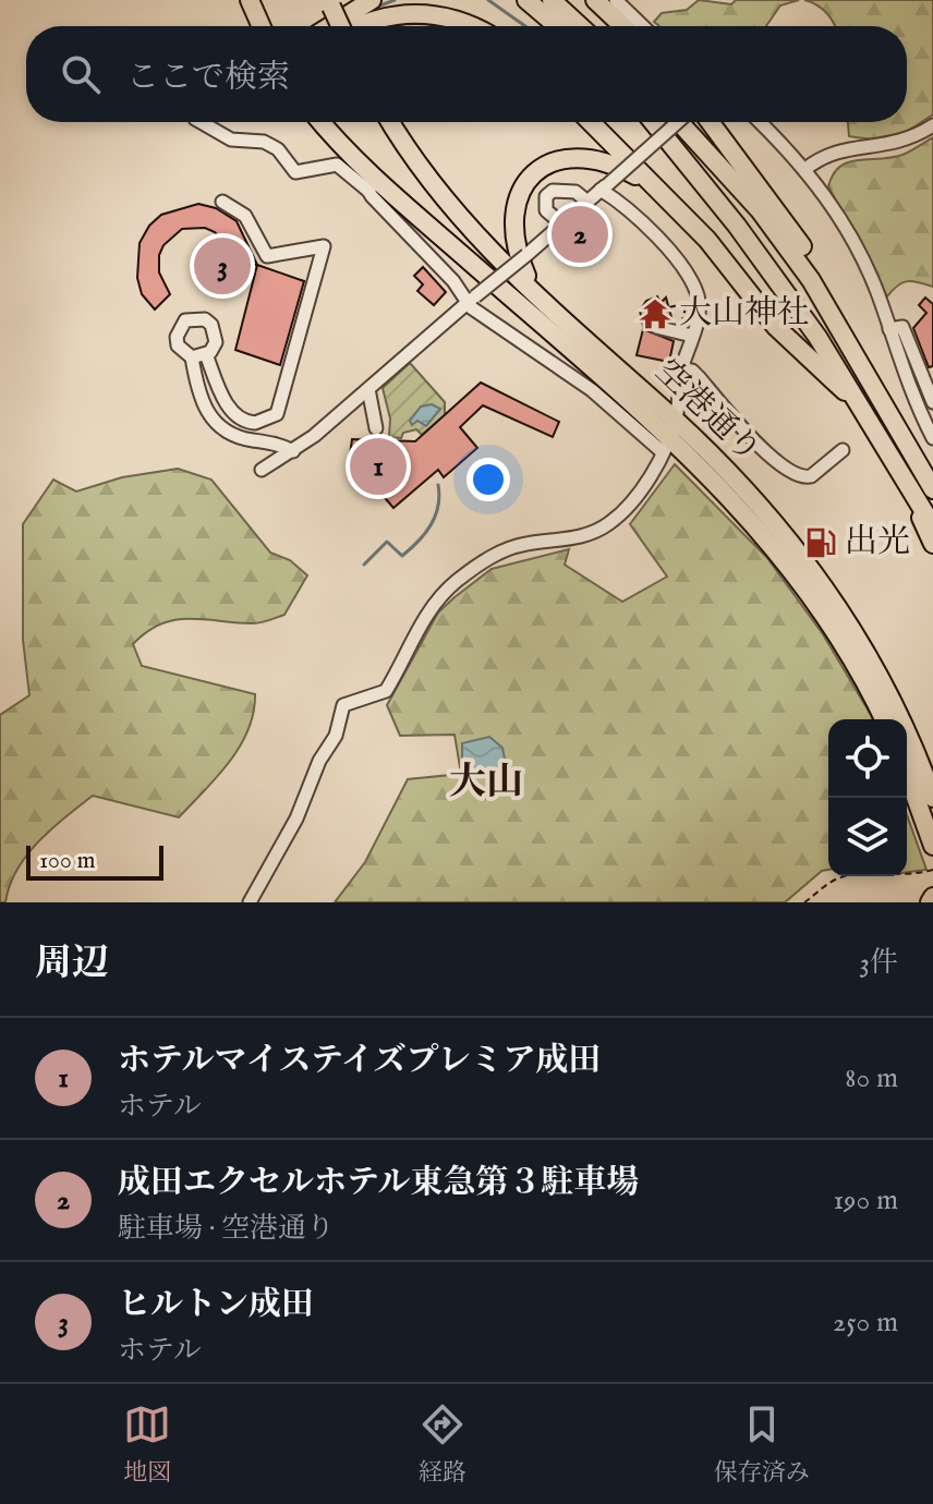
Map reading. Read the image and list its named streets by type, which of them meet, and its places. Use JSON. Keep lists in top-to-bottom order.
{
  "streets": {
    "highway": ["空港通り"]
  },
  "districts": ["大山"],
  "places": {
    "temple": ["大山神社"],
    "fuel station": ["出光"]
  },
  "scale_bar": "100 m",
  "page": {
    "search": "ここで検索",
    "pins": ["2", "3", "1"],
    "scale": "100 m",
    "heading": ["周辺", "3件"],
    "list": [
      {
        "mark": "1",
        "name": "ホテルマイステイズプレミア成田",
        "note": "ホテル",
        "value": "80 m"
      },
      {
        "mark": "2",
        "name": "成田エクセルホテル東急第３駐車場",
        "note": "駐車場 · 空港通り",
        "value": "190 m"
      },
      {
        "mark": "3",
        "name": "ヒルトン成田",
        "note": "ホテル",
        "value": "250 m"
      }
    ],
    "nav": ["地図", "経路", "保存済み"]
  }
}
